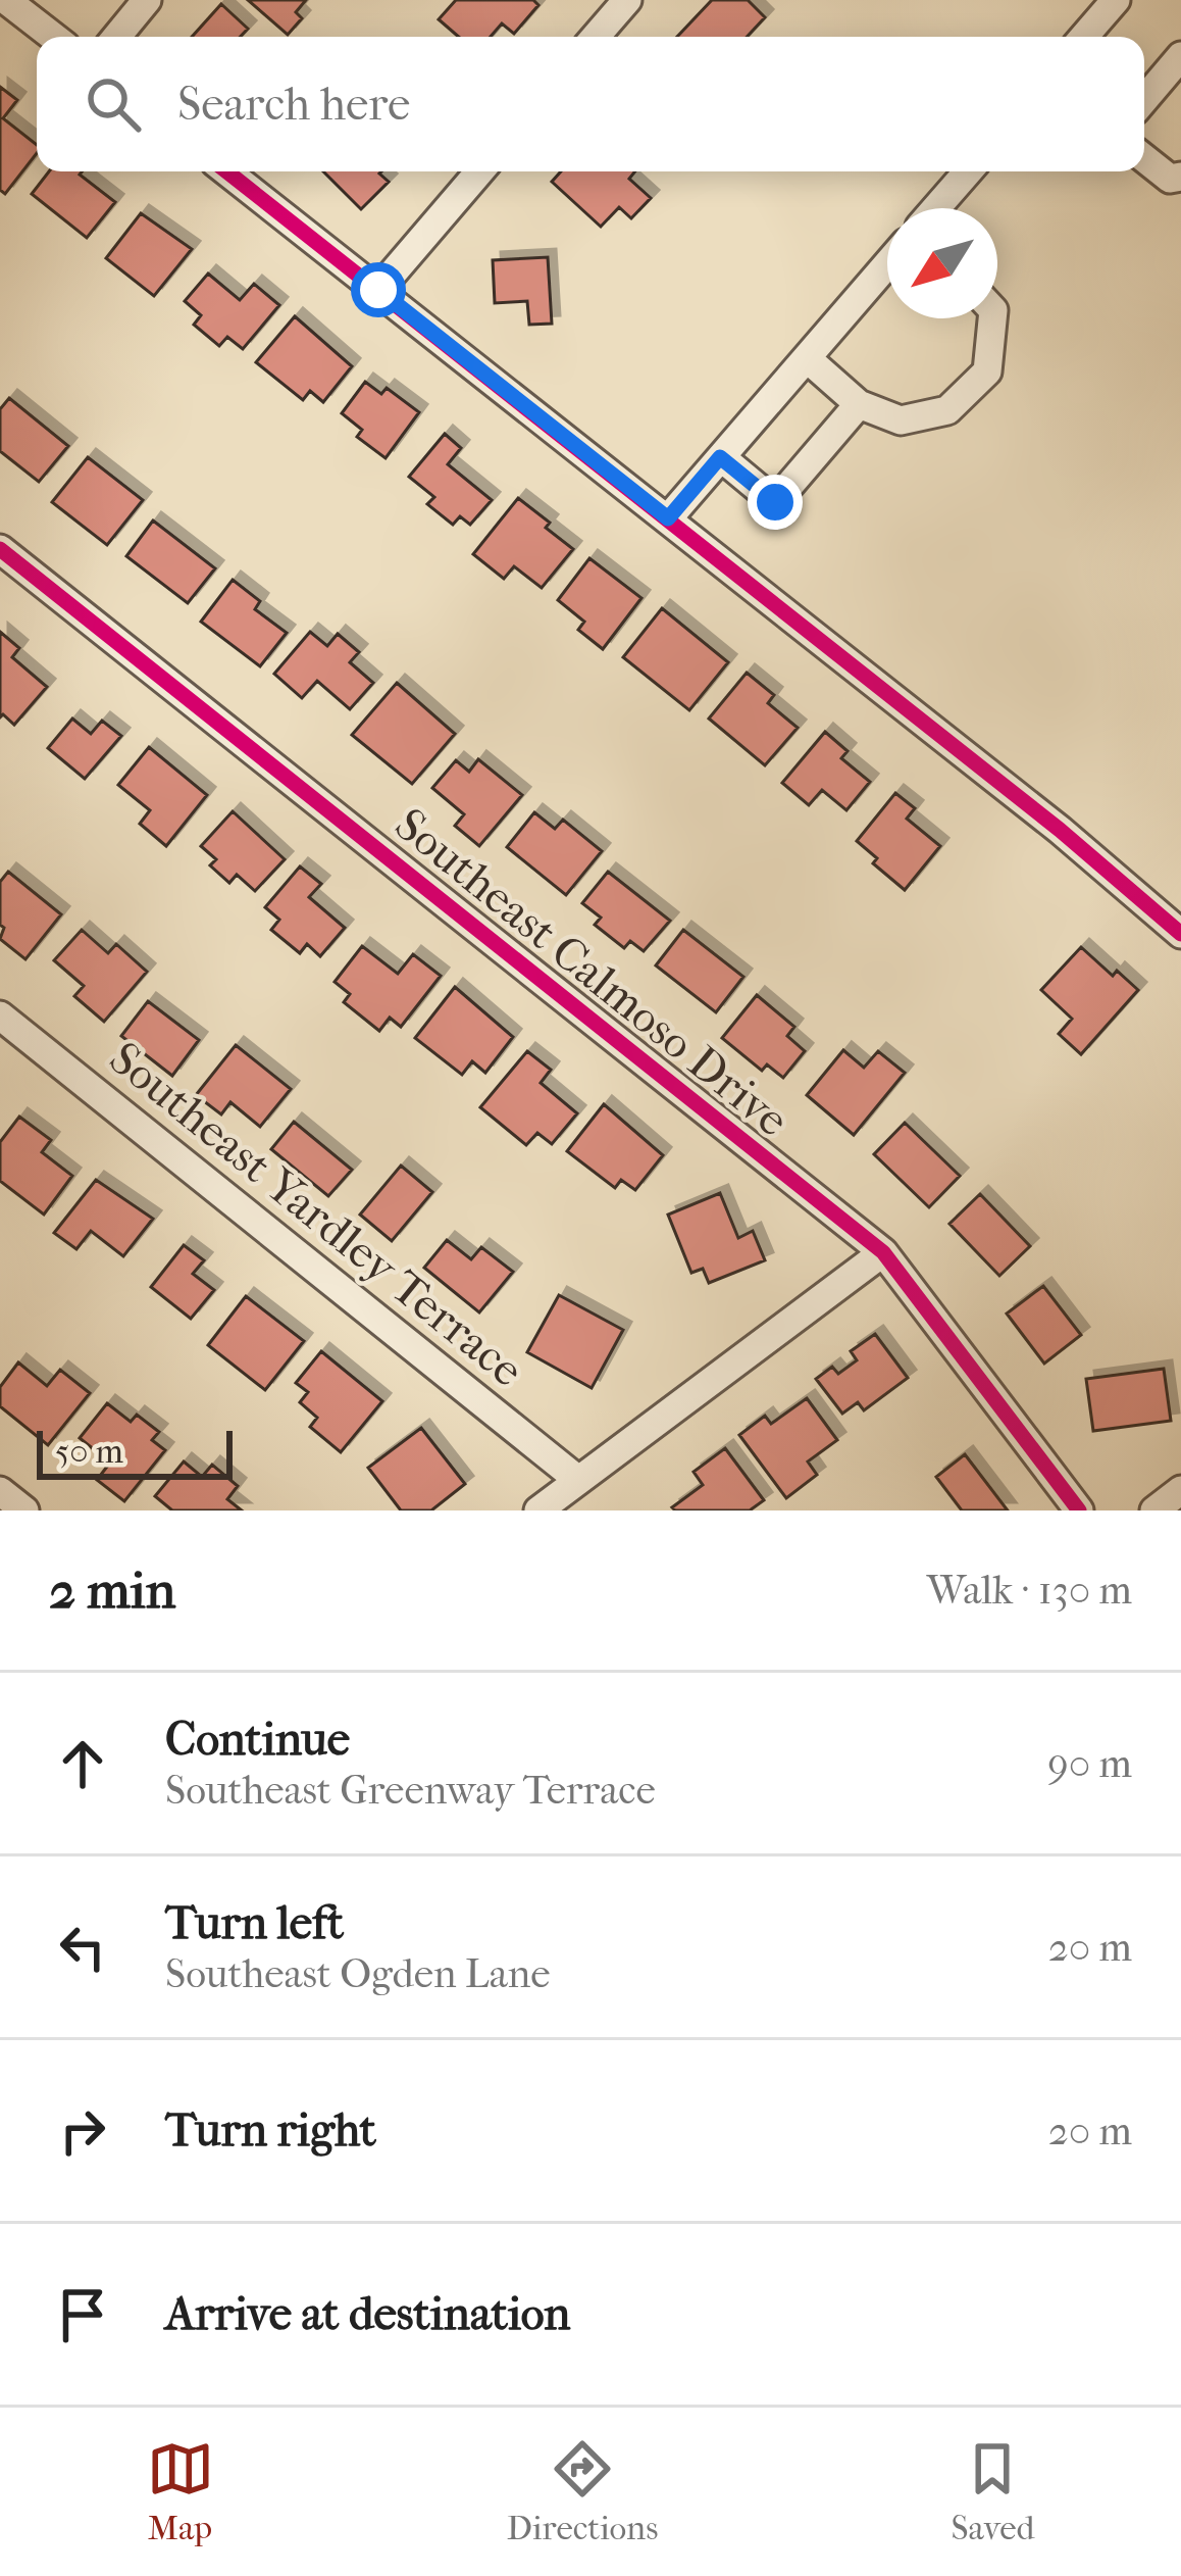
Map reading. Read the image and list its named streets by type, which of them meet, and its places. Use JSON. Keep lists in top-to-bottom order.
{
  "streets": {
    "street": ["Southeast Calmoso Drive", "Southeast Yardley Terrace"]
  },
  "scale_bar": "50 m",
  "north": "bottom left",
  "page": {
    "search": "Search here",
    "scale": "50 m",
    "heading": ["2 min", "Walk · 130 m"],
    "list": [
      ["Continue", "Southeast Greenway Terrace", "90 m"],
      ["Turn left", "Southeast Ogden Lane", "20 m"],
      ["Turn right", "20 m"],
      "Arrive at destination"
    ],
    "nav": ["Map", "Directions", "Saved"]
  }
}
